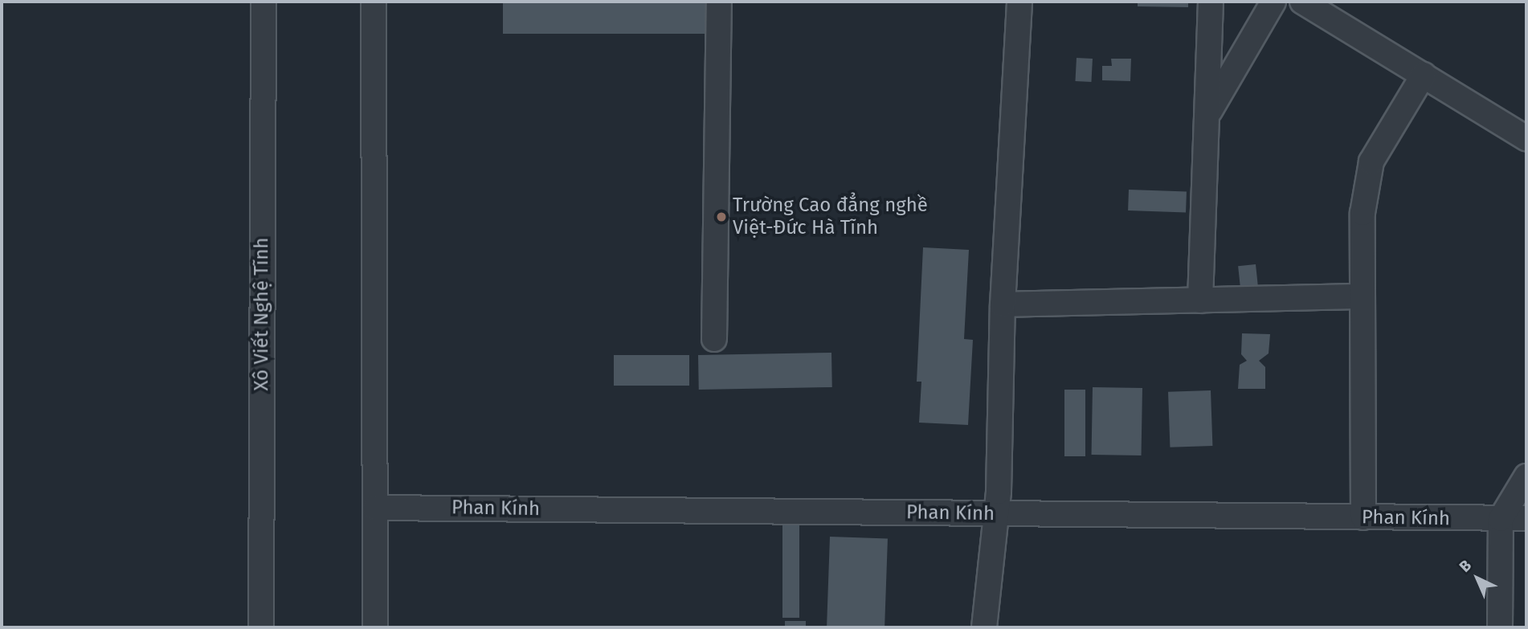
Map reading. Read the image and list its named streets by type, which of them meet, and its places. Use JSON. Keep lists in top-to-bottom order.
{
  "streets": {
    "street": ["Xô Viết Nghệ Tĩnh", "Phan Kính"]
  },
  "places": ["Trường Cao đẳng nghề Việt-Đức Hà Tĩnh"],
  "north": "top left"
}
